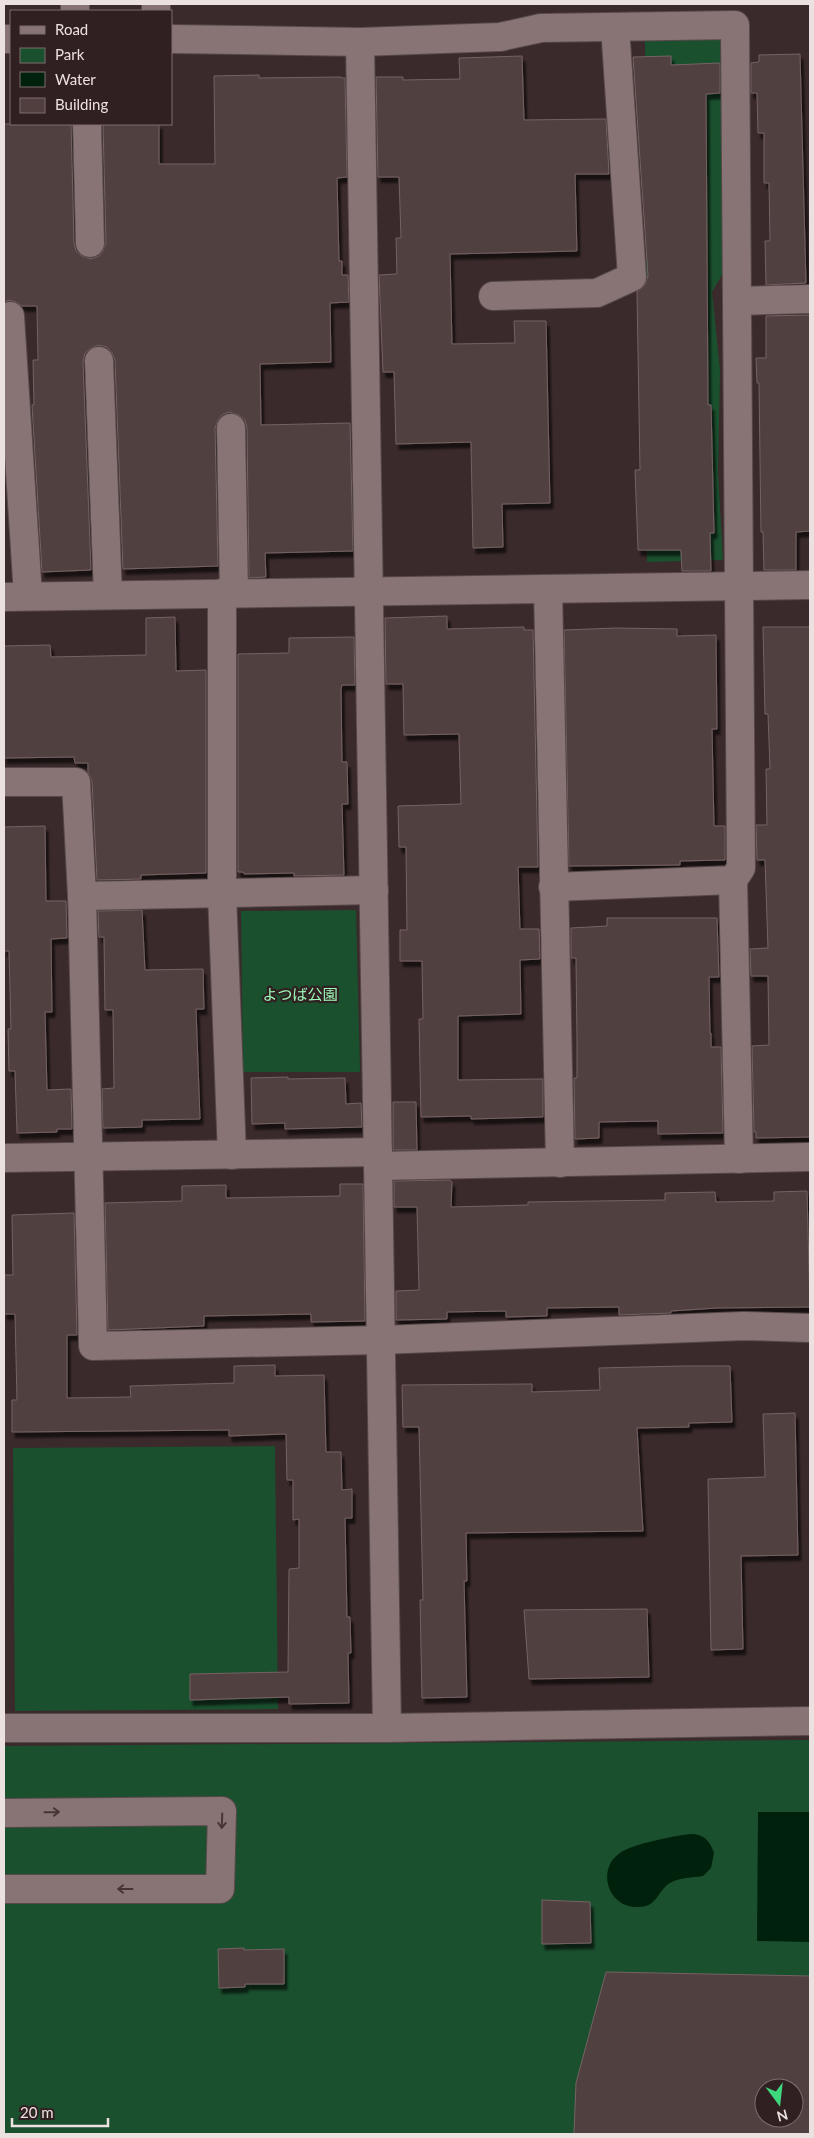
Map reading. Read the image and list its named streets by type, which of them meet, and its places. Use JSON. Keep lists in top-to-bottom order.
{
  "parks": ["よつば公園"],
  "legend": [
    "Road",
    "Park",
    "Water",
    "Building"
  ],
  "scale_bar": "20 m",
  "north": "bottom"
}
